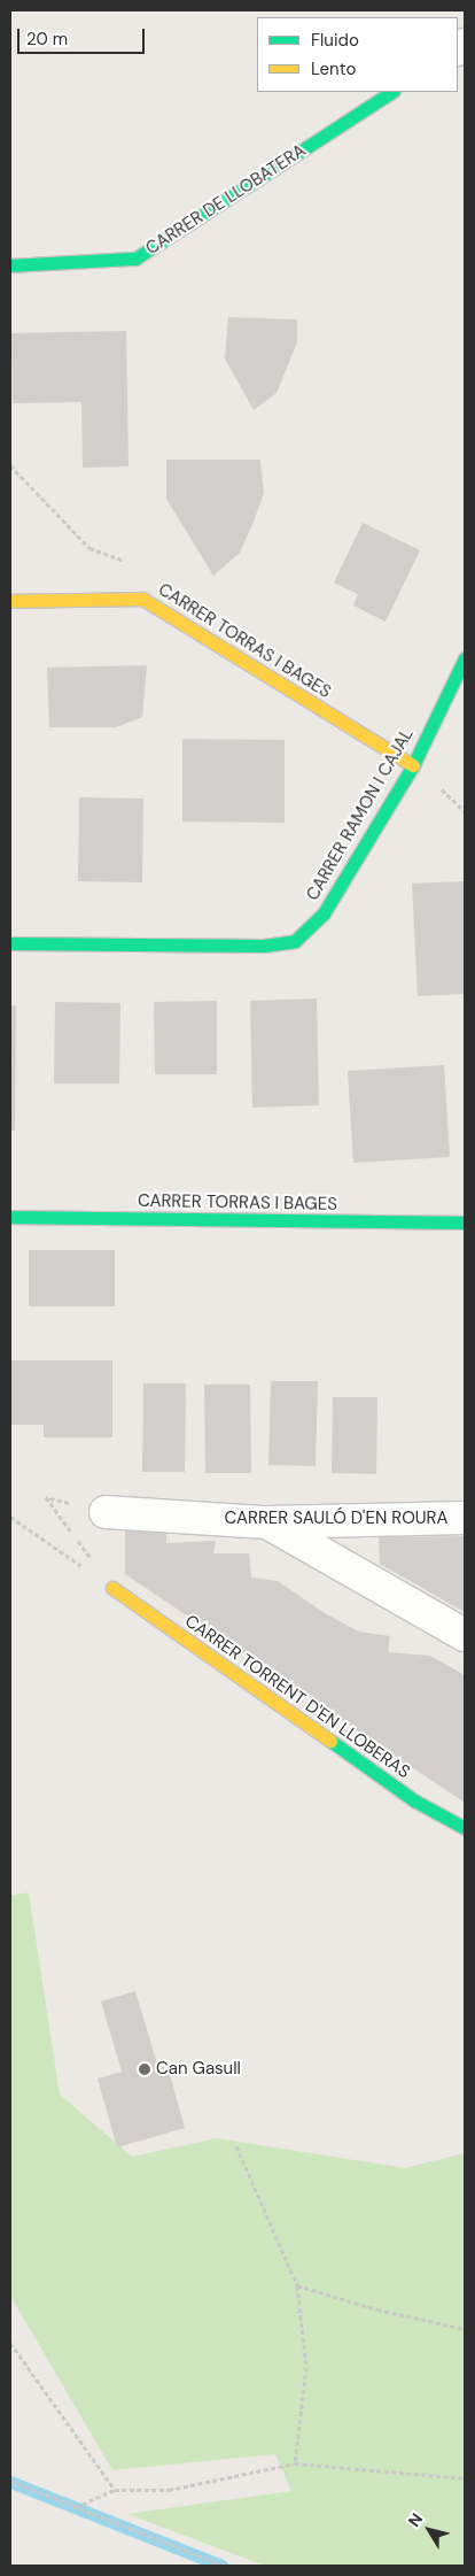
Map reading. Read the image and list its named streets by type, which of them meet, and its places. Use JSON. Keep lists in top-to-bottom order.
{
  "streets": {
    "street": [
      "CARRER DE LLOBATERA",
      "CARRER TORRAS I BAGES",
      "CARRER RAMON I CAJAL",
      "CARRER SAULÓ D'EN ROURA",
      "CARRER TORRENT D'EN LLOBERAS"
    ]
  },
  "crossings": [
    ["CARRER TORRAS I BAGES", "CARRER RAMON I CAJAL"]
  ],
  "places": ["Can Gasull"],
  "legend": ["Fluido", "Lento"],
  "scale_bar": "20 m",
  "north": "top left"
}
